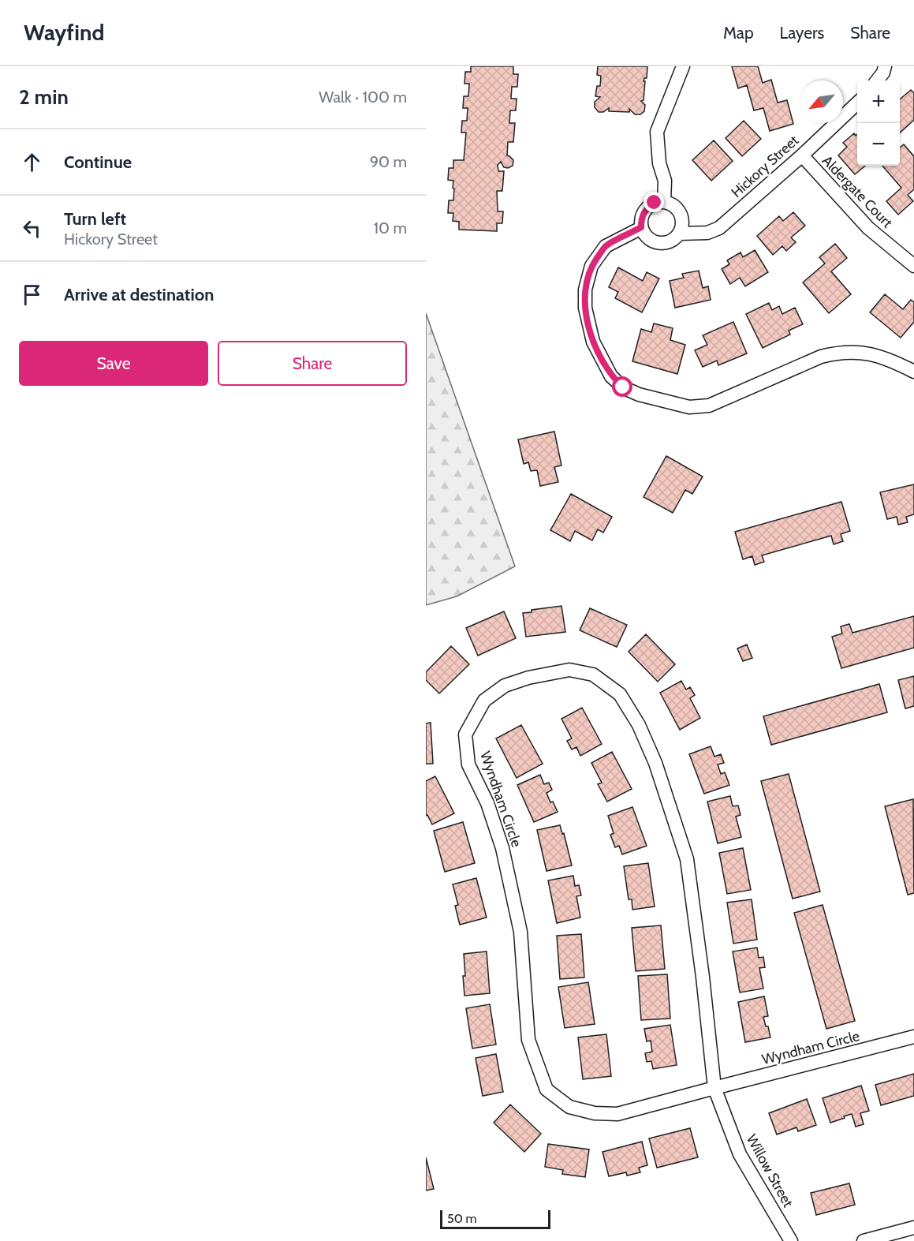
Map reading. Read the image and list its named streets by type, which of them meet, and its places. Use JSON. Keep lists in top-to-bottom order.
{
  "streets": {
    "street": [
      "Hickory Street",
      "Aldergate Court",
      "Wyndham Circle",
      "Willow Street"
    ]
  },
  "crossings": [
    ["Hickory Street", "Aldergate Court"],
    ["Wyndham Circle", "Willow Street"]
  ],
  "scale_bar": "50 m",
  "north": "bottom left",
  "page": {
    "header": "Wayfind",
    "nav": ["Map", "Layers", "Share"],
    "heading": ["2 min", "Walk · 100 m"],
    "map_buttons": ["+", "−"],
    "list": [
      ["Continue", "90 m"],
      ["Turn left", "Hickory Street", "10 m"],
      "Arrive at destination"
    ],
    "buttons": ["Save", "Share"],
    "scale": "50 m"
  }
}
